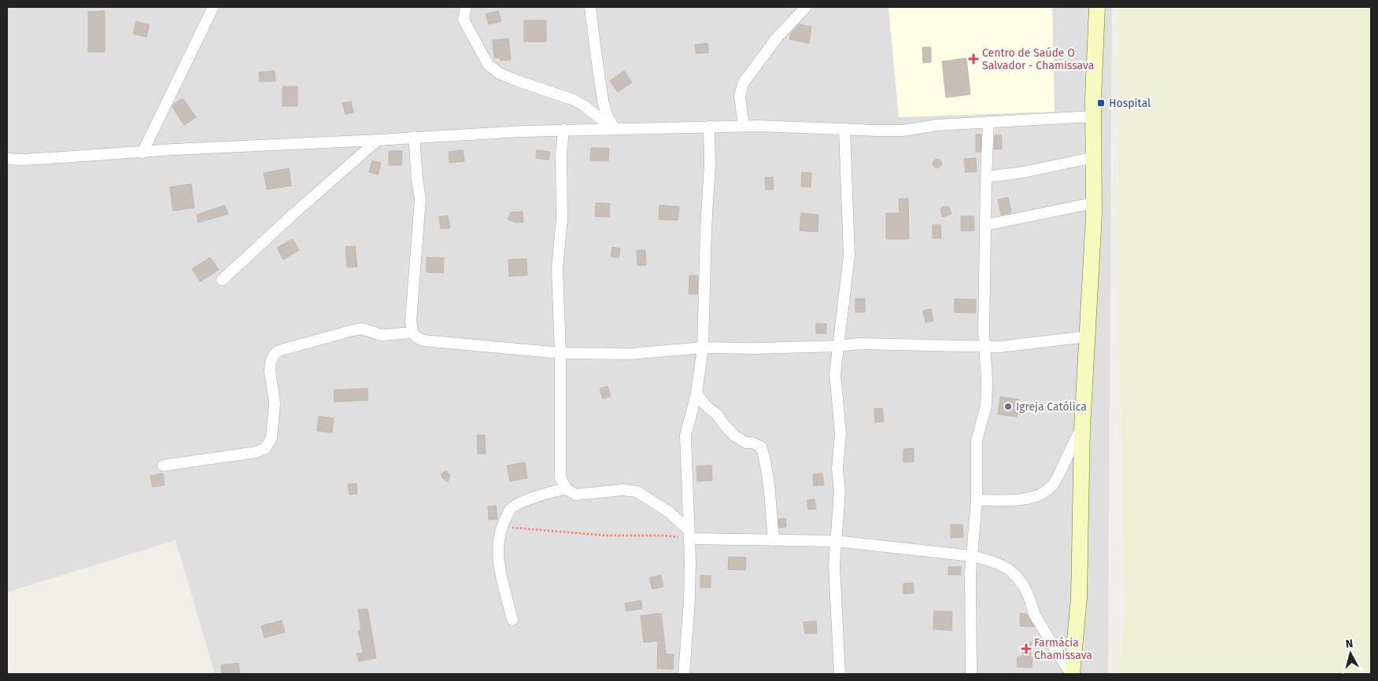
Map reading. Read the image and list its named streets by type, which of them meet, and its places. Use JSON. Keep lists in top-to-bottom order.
{
  "places": {
    "health": ["Centro de Saúde O Salvador - Chamissava", "Farmácia Chamissava"],
    "transit": ["Hospital"],
    "other": ["Igreja Católica"]
  },
  "north": "top"
}
